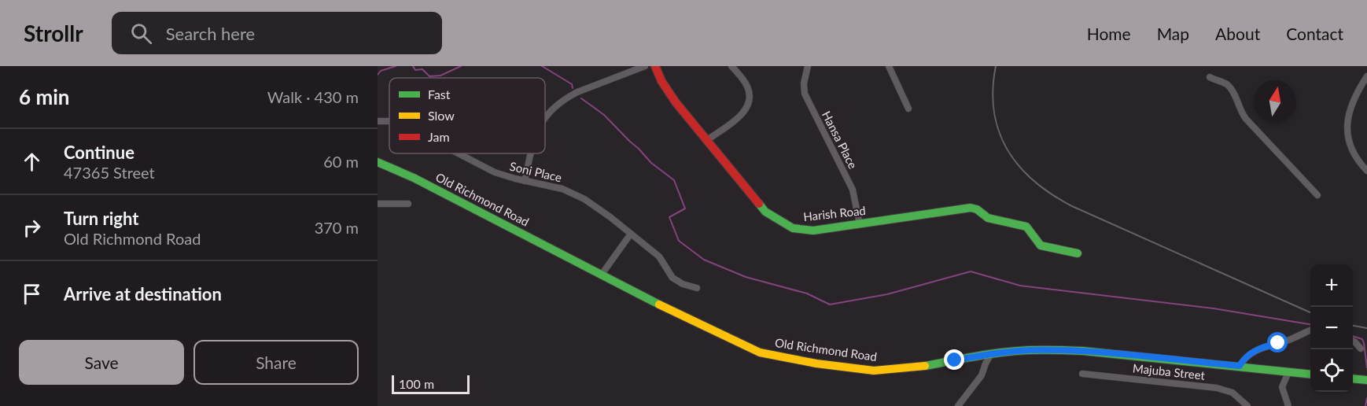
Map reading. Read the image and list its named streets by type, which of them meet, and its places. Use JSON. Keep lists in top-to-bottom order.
{
  "streets": {
    "street": [
      "Hansa Place",
      "Soni Place",
      "Old Richmond Road",
      "Harish Road",
      "Majuba Street"
    ]
  },
  "crossings": [
    ["Hansa Place", "Harish Road"]
  ],
  "legend": ["Fast", "Slow", "Jam"],
  "scale_bar": "100 m",
  "north": "top",
  "page": {
    "header": "Strollr",
    "search": "Search here",
    "nav": [
      "Home",
      "Map",
      "About",
      "Contact"
    ],
    "heading": ["6 min", "Walk · 430 m"],
    "list": [
      ["Continue", "47365 Street", "60 m"],
      ["Turn right", "Old Richmond Road", "370 m"],
      "Arrive at destination"
    ],
    "map_buttons": ["+", "−"],
    "buttons": ["Save", "Share"],
    "scale": "100 m"
  }
}
